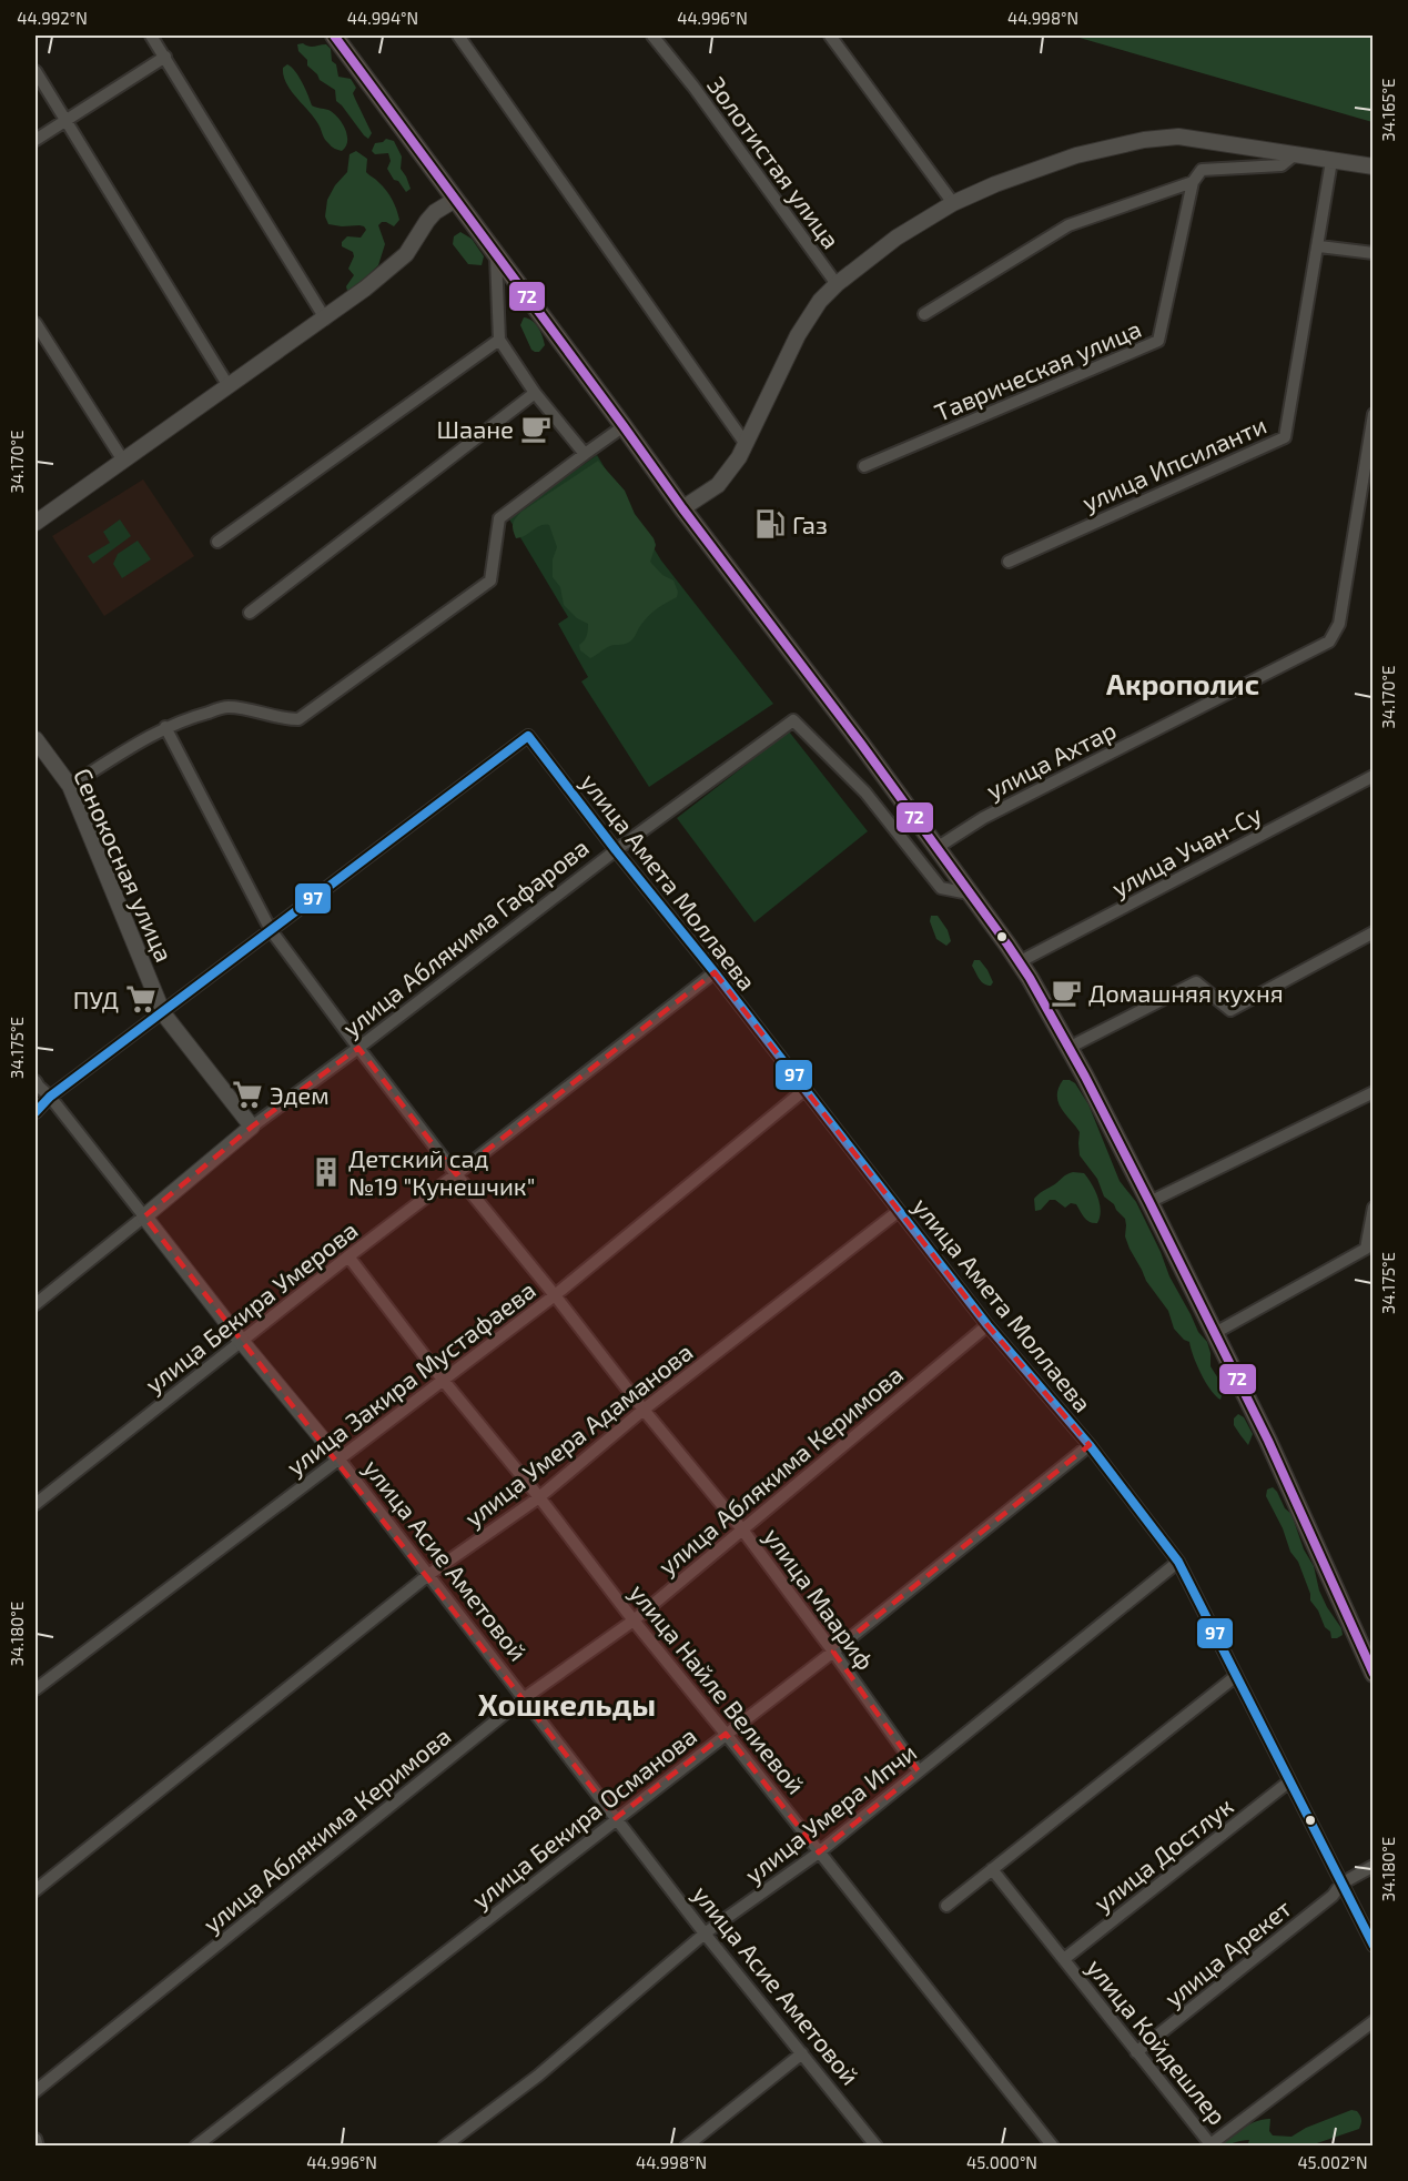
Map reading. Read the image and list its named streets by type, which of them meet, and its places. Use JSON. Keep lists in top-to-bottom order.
{
  "streets": {
    "main road": ["Сенокосная улица", "улица Аблякима Гафарова", "улица Асие Аметовой"],
    "street": [
      "Золотистая улица",
      "Таврическая улица",
      "улица Ипсиланти",
      "улица Ахтар",
      "улица Учан-Су",
      "улица Амета Моллаева",
      "улица Бекира Умерова",
      "улица Закира Мустафаева",
      "улица Умера Адаманова",
      "улица Аблякима Керимова",
      "улица Маариф",
      "улица Найле Велиевой",
      "улица Умера Ипчи",
      "улица Бекира Османова",
      "улица Достлук",
      "улица Арекет",
      "улица Койдешлер"
    ]
  },
  "crossings": [
    ["улица Амета Моллаева", "улица Аблякима Гафарова"],
    ["улица Амета Моллаева", "улица Бекира Умерова"],
    ["улица Амета Моллаева", "улица Закира Мустафаева"],
    ["улица Амета Моллаева", "улица Умера Адаманова"],
    ["улица Амета Моллаева", "улица Аблякима Керимова"],
    ["улица Амета Моллаева", "улица Маариф"],
    ["улица Амета Моллаева", "улица Умера Ипчи"],
    ["улица Амета Моллаева", "улица Бекира Османова"],
    ["улица Амета Моллаева", "улица Достлук"],
    ["улица Амета Моллаева", "улица Арекет"],
    ["улица Аблякима Гафарова", "улица Асие Аметовой"],
    ["улица Аблякима Гафарова", "улица Маариф"],
    ["улица Бекира Умерова", "улица Асие Аметовой"],
    ["улица Бекира Умерова", "улица Маариф"],
    ["улица Бекира Умерова", "улица Найле Велиевой"],
    ["улица Закира Мустафаева", "улица Асие Аметовой"],
    ["улица Закира Мустафаева", "улица Маариф"],
    ["улица Закира Мустафаева", "улица Найле Велиевой"],
    ["улица Умера Адаманова", "улица Асие Аметовой"],
    ["улица Умера Адаманова", "улица Маариф"],
    ["улица Умера Адаманова", "улица Найле Велиевой"],
    ["улица Аблякима Керимова", "улица Асие Аметовой"],
    ["улица Аблякима Керимова", "улица Маариф"],
    ["улица Аблякима Керимова", "улица Найле Велиевой"],
    ["улица Асие Аметовой", "улица Умера Ипчи"],
    ["улица Асие Аметовой", "улица Бекира Османова"],
    ["улица Маариф", "улица Умера Ипчи"],
    ["улица Маариф", "улица Бекира Османова"],
    ["улица Найле Велиевой", "улица Умера Ипчи"],
    ["улица Найле Велиевой", "улица Бекира Османова"],
    ["улица Достлук", "улица Койдешлер"],
    ["улица Арекет", "улица Койдешлер"]
  ],
  "districts": ["Акрополис", "Хошкельды"],
  "places": {
    "cafe": ["Шаане", "Домашняя кухня"],
    "fuel station": ["Газ"],
    "supermarket": ["ПУД", "Эдем"],
    "building": ["Детский сад №19 \"Кунешчик\""]
  },
  "lines": ["transit line 72", "transit line 97"],
  "coordinates": [
    "44.992°N",
    "44.994°N",
    "44.996°N",
    "44.998°N",
    "34.165°E",
    "34.170°E",
    "34.175°E",
    "34.180°E",
    "45.000°N",
    "45.002°N"
  ]
}
